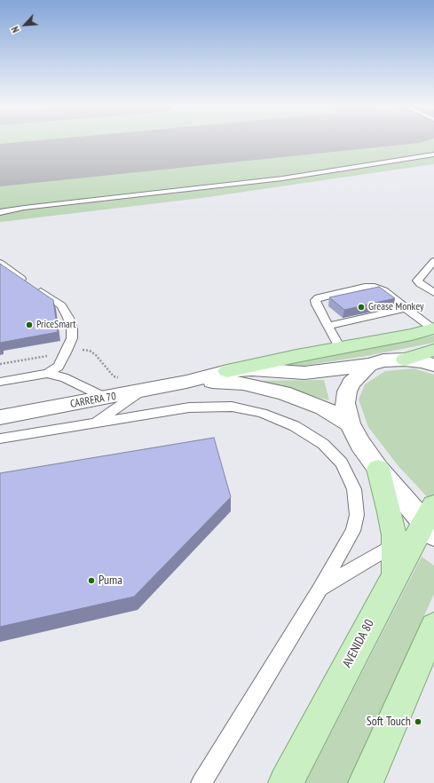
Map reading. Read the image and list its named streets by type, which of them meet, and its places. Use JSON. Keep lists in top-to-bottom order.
{
  "streets": {
    "main road": ["CARRERA 70", "AVENIDA 80"]
  },
  "places": [
    "Grease Monkey",
    "PriceSmart",
    "Puma",
    "Soft Touch"
  ],
  "north": "bottom left"
}
